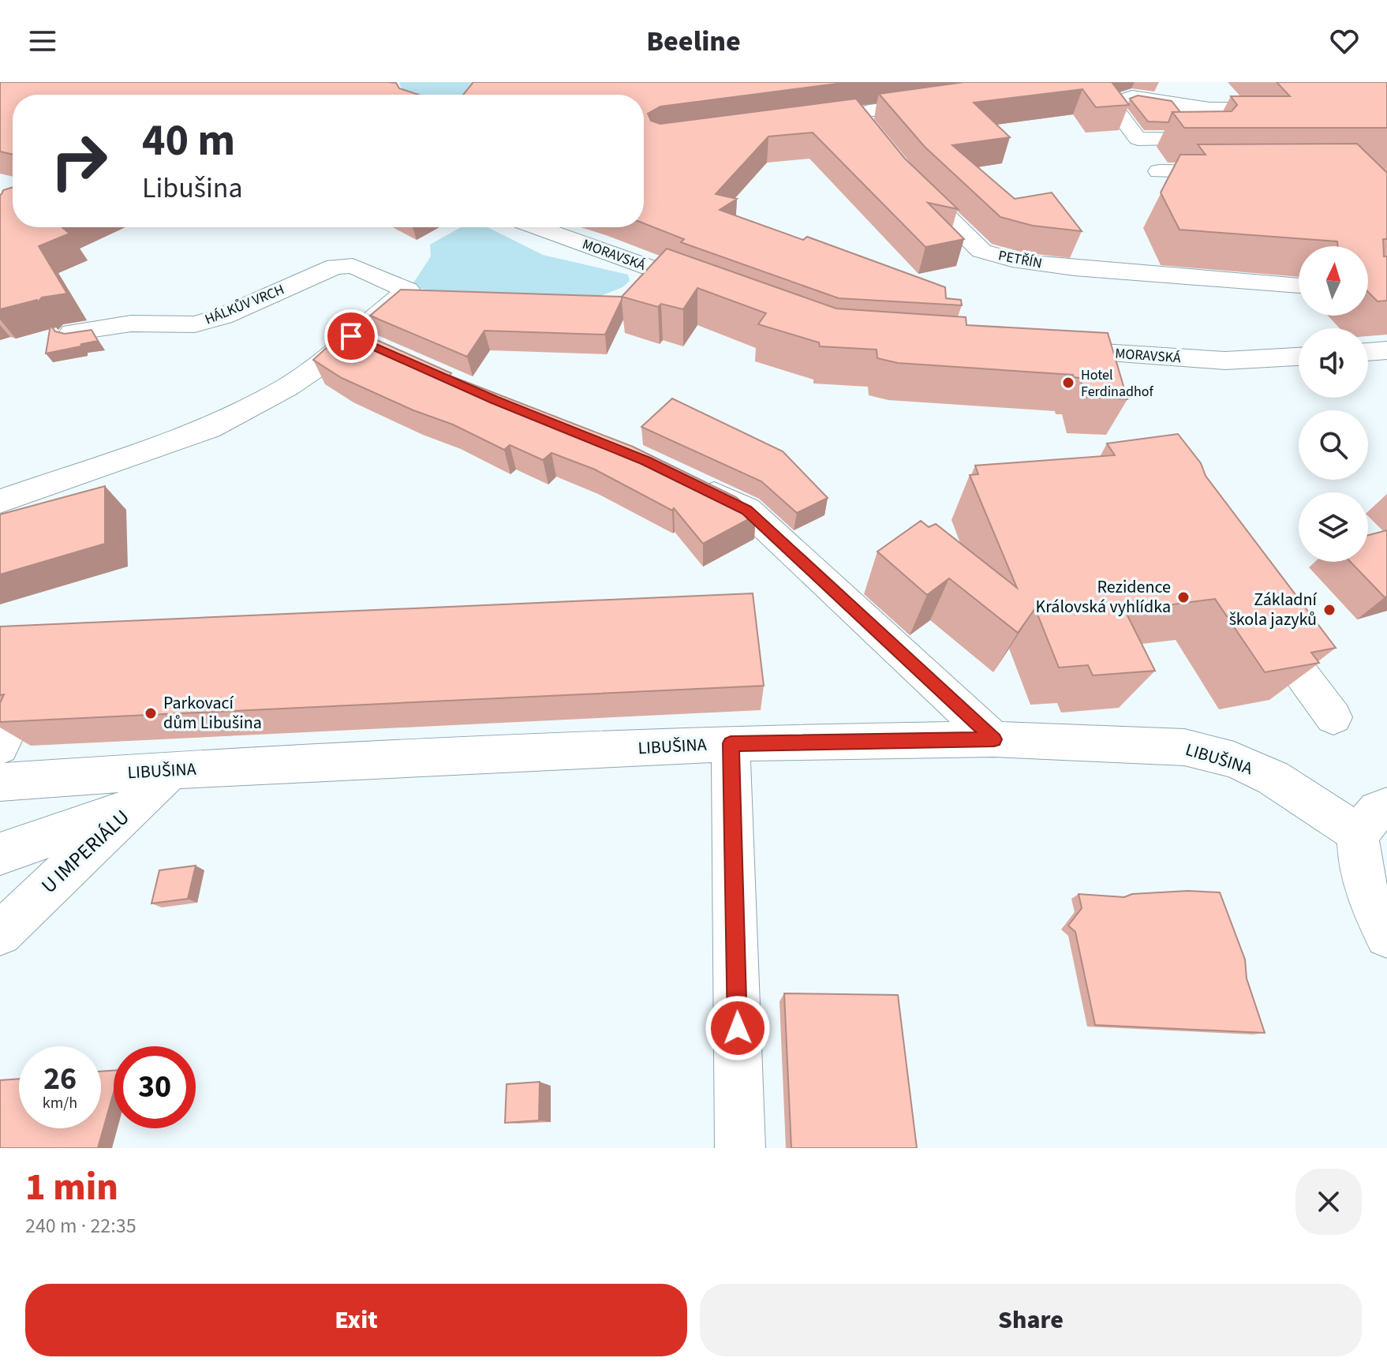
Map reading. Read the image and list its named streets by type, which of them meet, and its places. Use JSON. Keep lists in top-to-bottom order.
{
  "streets": {
    "street": [
      "MORAVSKÁ",
      "PETŘÍN",
      "HÁLKŮV VRCH",
      "LIBUŠINA",
      "U IMPERIÁLU"
    ]
  },
  "crossings": [
    ["LIBUŠINA", "U IMPERIÁLU"]
  ],
  "places": [
    "Hotel Ferdinadhof",
    "Rezidence Královská vyhlídka",
    "Základní škola jazyků",
    "Parkovací dům Libušina"
  ],
  "north": "top",
  "page": {
    "header": "Beeline",
    "turn": ["40 m", "Libušina"],
    "speed": "26 km/h",
    "limit": "30",
    "heading": ["1 min", "240 m · 22:35"],
    "buttons": ["Exit", "Share"]
  }
}
